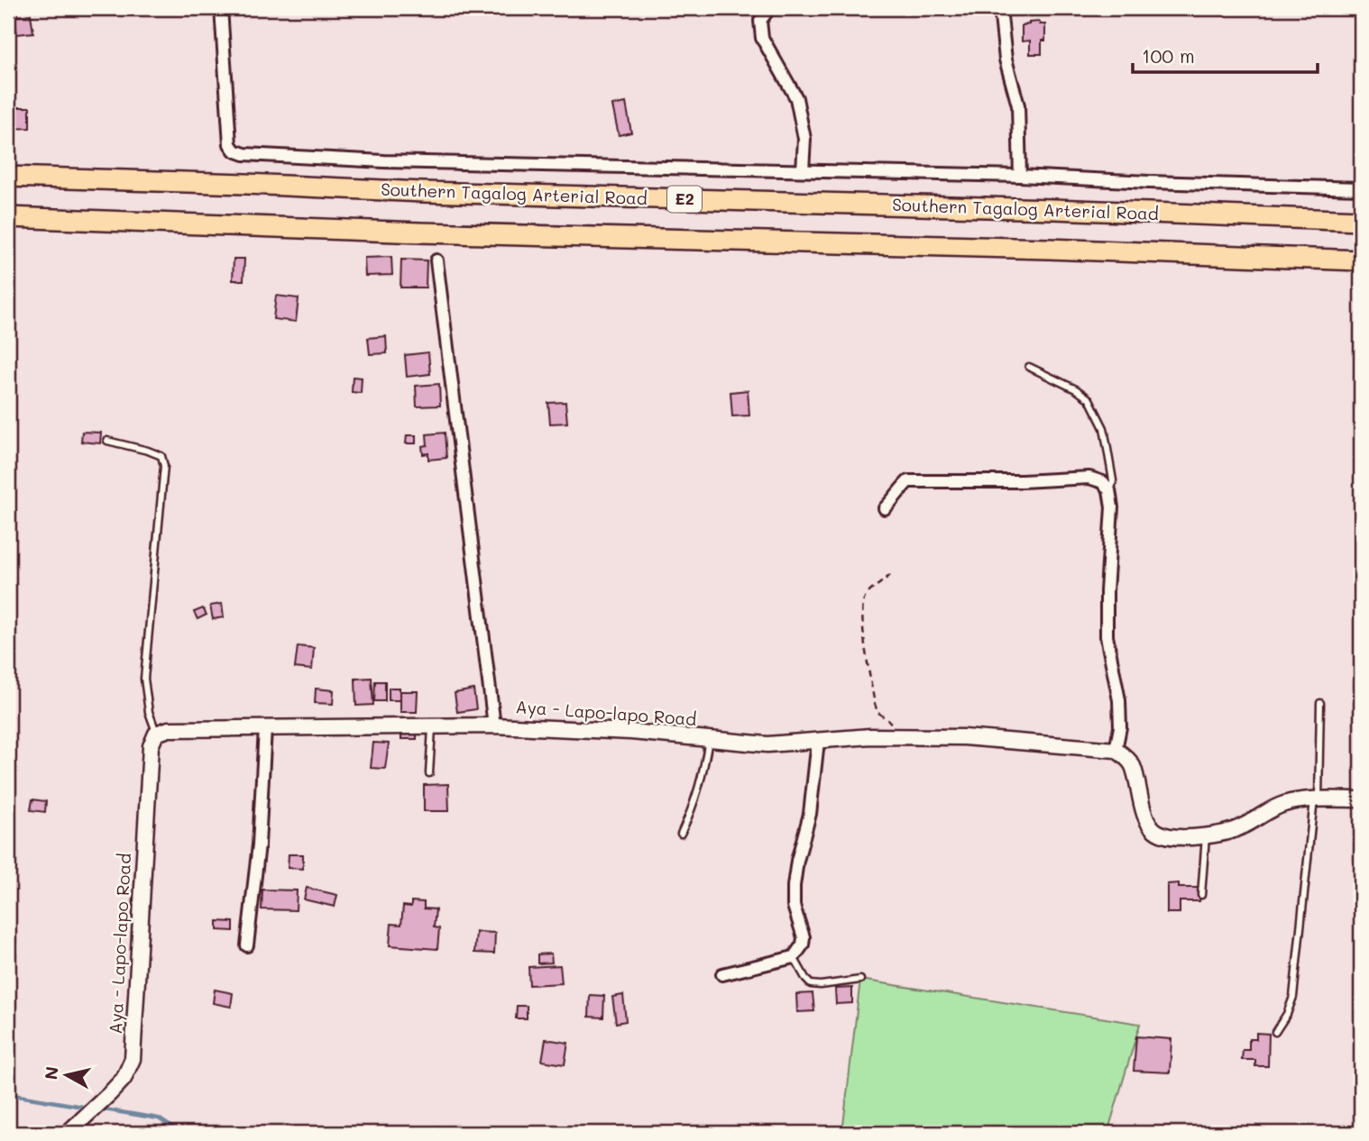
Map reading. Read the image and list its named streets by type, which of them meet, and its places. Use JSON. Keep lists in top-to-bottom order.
{
  "streets": {
    "highway": ["Southern Tagalog Arterial Road", "E2"],
    "street": ["Aya - Lapo-lapo Road"]
  },
  "scale_bar": "100 m",
  "north": "left"
}
